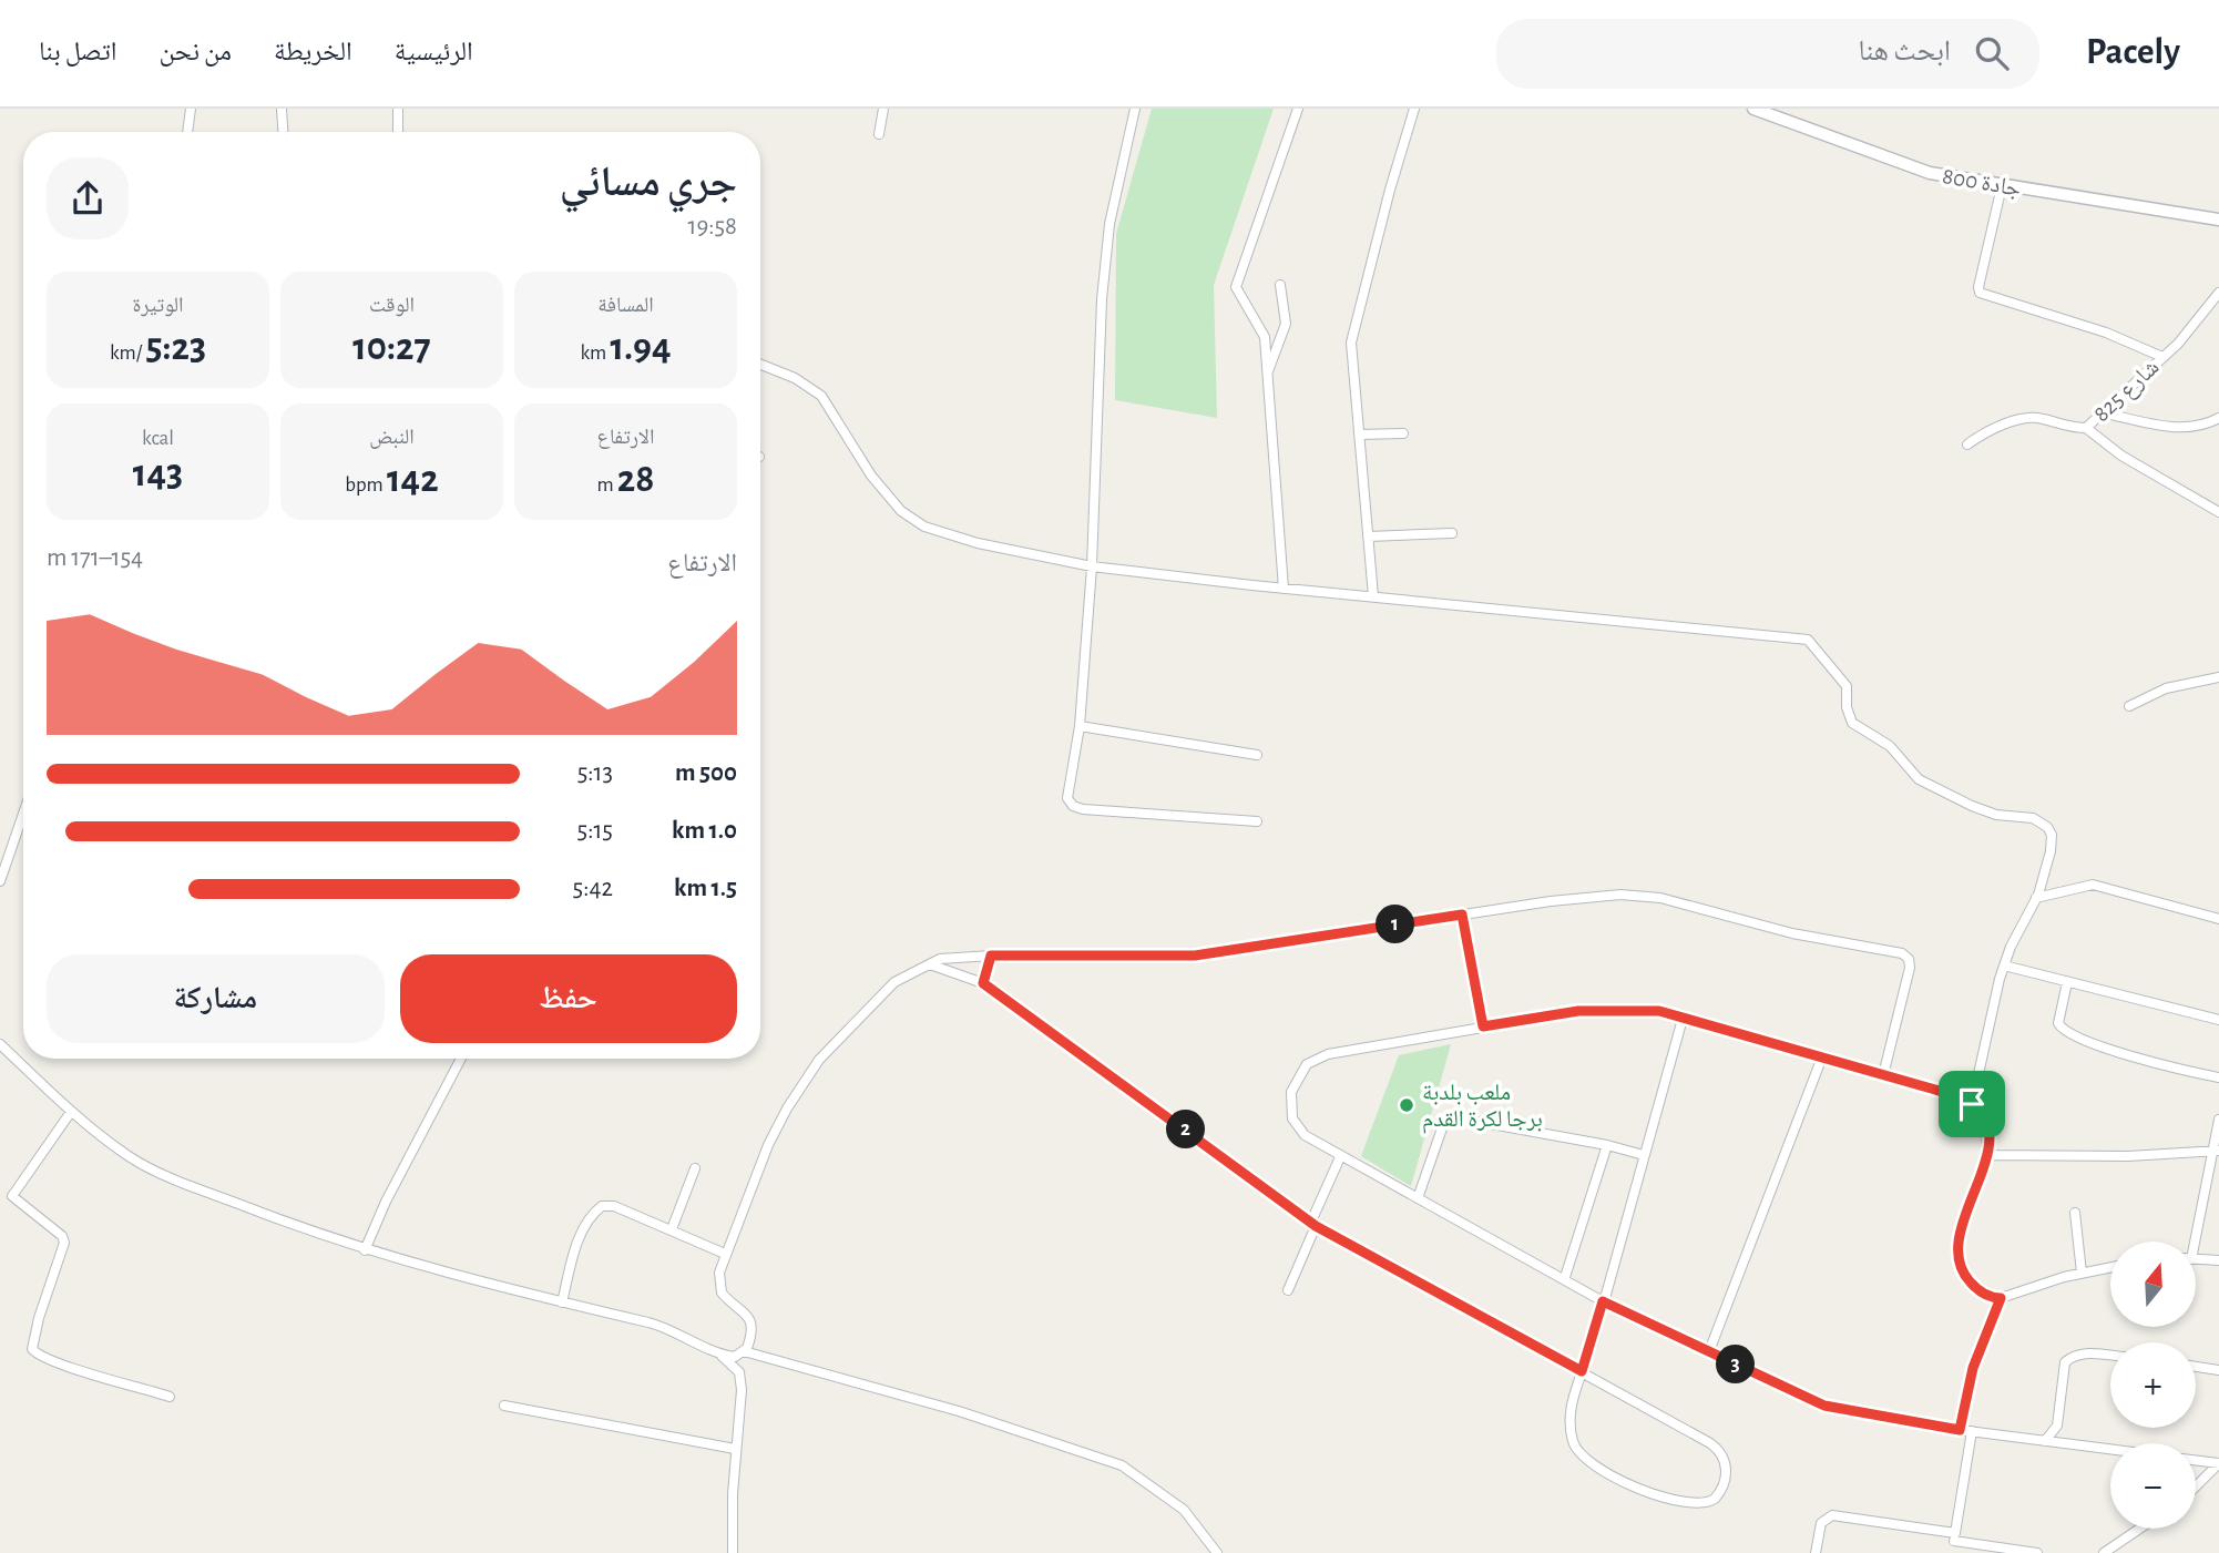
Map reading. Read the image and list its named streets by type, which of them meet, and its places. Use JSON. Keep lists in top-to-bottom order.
{
  "streets": {
    "main road": ["جادة 800"],
    "street": ["شارع 825"]
  },
  "places": ["ملعب بلدبة برجا لكرة القدم"],
  "north": "top",
  "page": {
    "header": "Pacely",
    "search": "ابحث هنا",
    "nav": [
      "الرئيسية",
      "الخريطة",
      "من نحن",
      "اتصل بنا"
    ],
    "heading": ["جري مسائي", "19:58"],
    "stats": [
      ["المسافة", "1.94 km"],
      ["الوقت", "10:27"],
      ["الوتيرة", "5:23 /km"],
      ["الارتفاع", "28 m"],
      ["النبض", "142 bpm"],
      ["kcal", "143"]
    ],
    "chart": ["الارتفاع", "154–171 m"],
    "list": [
      {
        "name": "500 m",
        "note": "5:13"
      },
      {
        "name": "1.0 km",
        "note": "5:15"
      },
      {
        "name": "1.5 km",
        "note": "5:42"
      }
    ],
    "pins": ["1", "2", "3"],
    "buttons": ["حفظ", "مشاركة"],
    "map_buttons": ["+", "−"]
  }
}
